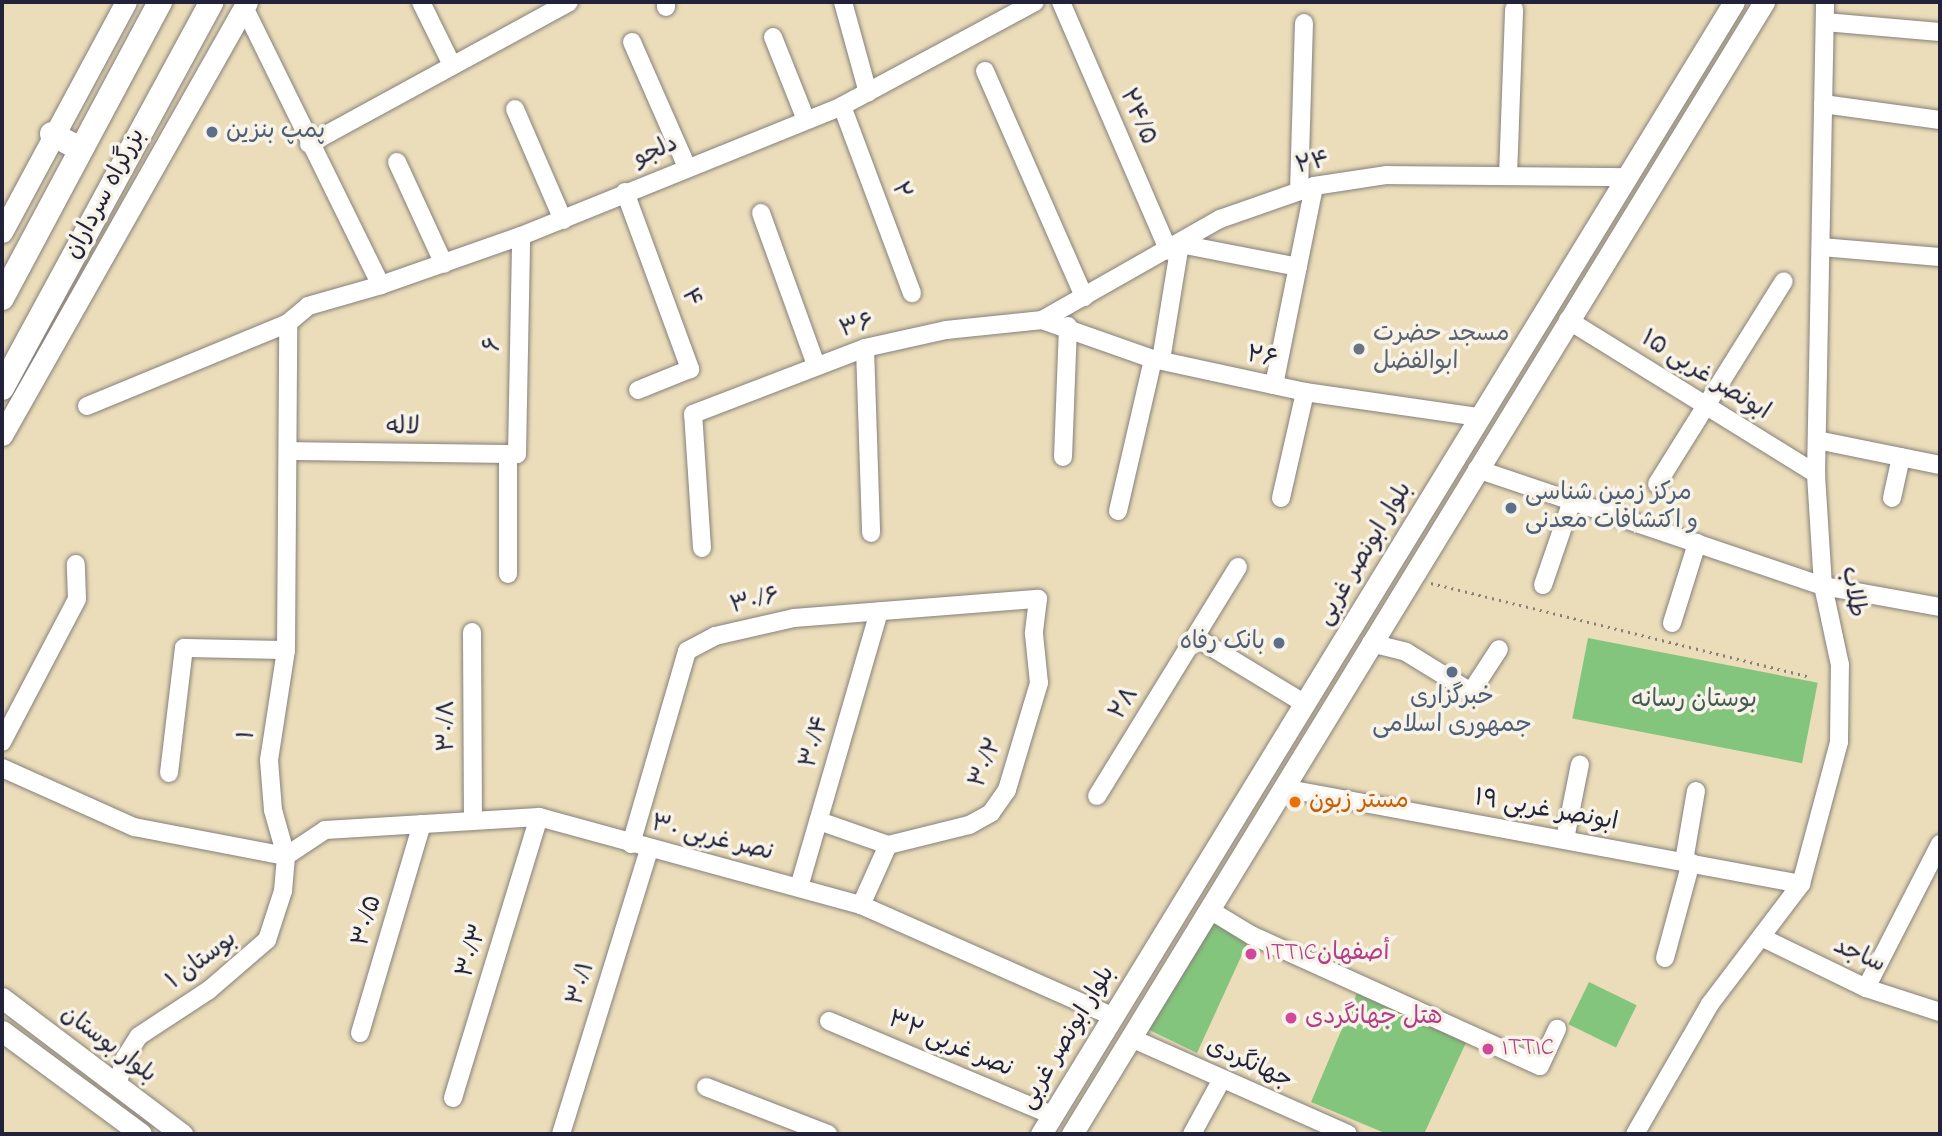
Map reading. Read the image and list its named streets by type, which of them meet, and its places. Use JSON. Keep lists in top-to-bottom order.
{
  "streets": {
    "highway": ["بزرگراه سرداران"],
    "main road": ["بلوار ابونصر غربی", "بلوار بوستان"],
    "street": [
      "۲۴/۵",
      "دلجو",
      "۲۴",
      "۲",
      "۴",
      "۳۶",
      "۶",
      "۲۶",
      "ابونصر غربی ۱۵",
      "لاله",
      "طلاب",
      "۳۰/۶",
      "۲۸",
      "۳۰/۸",
      "۱",
      "۳۰/۴",
      "۳۰/۲",
      "ابونصر غربی ۱۹",
      "نصر غربی ۳۰",
      "۳۰/۵",
      "۳۰/۳",
      "ساجد",
      "بوستان ۱",
      "۳۰/۱",
      "نصر غربی ۳۲",
      "جهانگردی"
    ]
  },
  "crossings": [
    ["۲۴/۵", "۲۴"],
    ["دلجو", "۲"],
    ["دلجو", "۴"],
    ["دلجو", "۶"],
    ["دلجو", "۱"],
    ["۲۴", "۳۶"],
    ["۲۴", "۲۶"],
    ["۲۴", "بلوار ابونصر غربی"],
    ["۳۶", "۲۶"],
    ["۶", "لاله"],
    ["۲۶", "بلوار ابونصر غربی"],
    ["ابونصر غربی ۱۵", "بلوار ابونصر غربی"],
    ["ابونصر غربی ۱۵", "طلاب"],
    ["لاله", "۱"],
    ["بلوار ابونصر غربی", "ابونصر غربی ۱۹"],
    ["بلوار ابونصر غربی", "نصر غربی ۳۰"],
    ["بلوار ابونصر غربی", "نصر غربی ۳۲"],
    ["بلوار ابونصر غربی", "جهانگردی"],
    ["طلاب", "ابونصر غربی ۱۹"],
    ["طلاب", "ساجد"],
    ["۳۰/۶", "۳۰/۴"],
    ["۳۰/۶", "۳۰/۲"],
    ["۳۰/۶", "نصر غربی ۳۰"],
    ["۳۰/۸", "نصر غربی ۳۰"],
    ["۱", "نصر غربی ۳۰"],
    ["۱", "بوستان ۱"],
    ["۳۰/۴", "نصر غربی ۳۰"],
    ["نصر غربی ۳۰", "۳۰/۵"],
    ["نصر غربی ۳۰", "۳۰/۳"],
    ["نصر غربی ۳۰", "بوستان ۱"],
    ["نصر غربی ۳۰", "۳۰/۱"],
    ["بوستان ۱", "بلوار بوستان"]
  ],
  "parks": ["بوستان رسانه"],
  "places": [
    "پمپ بنزین",
    "مسجد حضرت ابوالفضل",
    "مرکز زمین شناسی و اکتشافات معدنی",
    "بانک رفاه",
    "خبرگزاری جمهوری اسلامی",
    "مستر زبون",
    "ITTICأصفهان",
    "هتل جهانگردی",
    "ITTIC"
  ]
}
